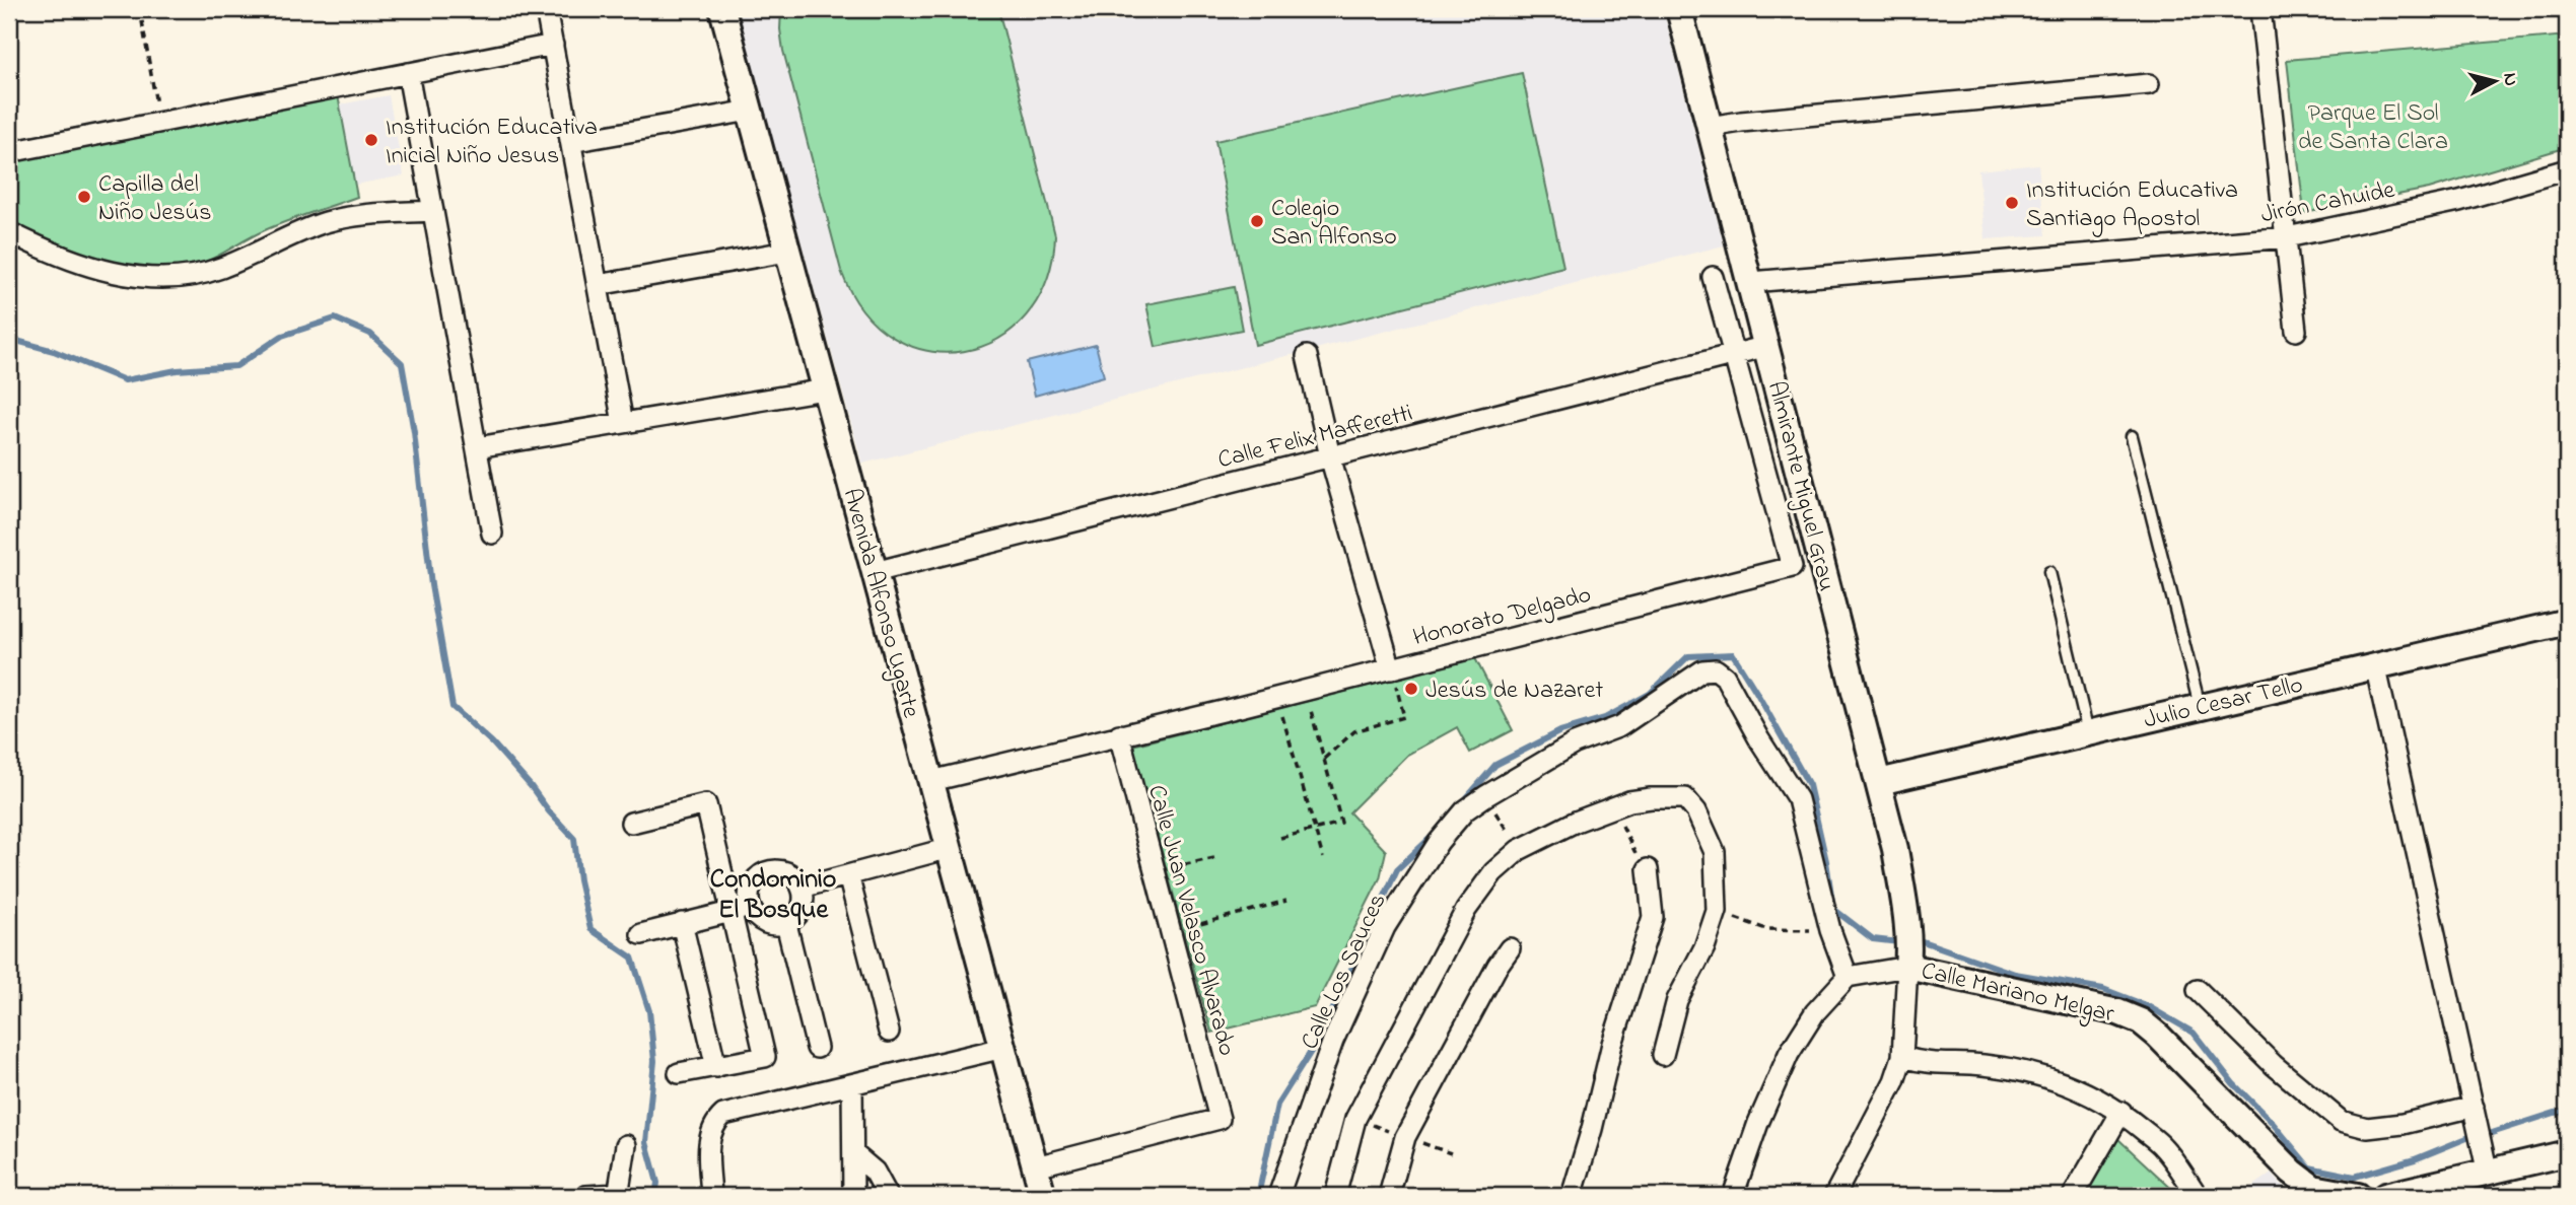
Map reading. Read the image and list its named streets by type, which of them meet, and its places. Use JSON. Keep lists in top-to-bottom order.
{
  "streets": {
    "street": [
      "Jirón Cahuide",
      "Calle Felix Mafferetti",
      "Almirante Miguel Grau",
      "Avenida Alfonso Ugarte",
      "Honorato Delgado",
      "Julio Cesar Tello",
      "Calle Juan Velasco Alvarado",
      "Calle Los Sauces",
      "Calle Mariano Melgar"
    ]
  },
  "crossings": [
    ["Jirón Cahuide", "Almirante Miguel Grau"],
    ["Calle Felix Mafferetti", "Almirante Miguel Grau"],
    ["Calle Felix Mafferetti", "Avenida Alfonso Ugarte"],
    ["Calle Felix Mafferetti", "Honorato Delgado"],
    ["Almirante Miguel Grau", "Julio Cesar Tello"],
    ["Almirante Miguel Grau", "Calle Mariano Melgar"],
    ["Avenida Alfonso Ugarte", "Honorato Delgado"],
    ["Avenida Alfonso Ugarte", "Calle Juan Velasco Alvarado"],
    ["Honorato Delgado", "Calle Juan Velasco Alvarado"]
  ],
  "districts": ["Condominio El Bosque"],
  "parks": ["Parque El Sol de Santa Clara"],
  "places": [
    "Institución Educativa Inicial Niño Jesus",
    "Capilla del Niño Jesús",
    "Institución Educativa Santiago Apostol",
    "Colegio San Alfonso",
    "Jesús de Nazaret"
  ],
  "north": "right"
}
